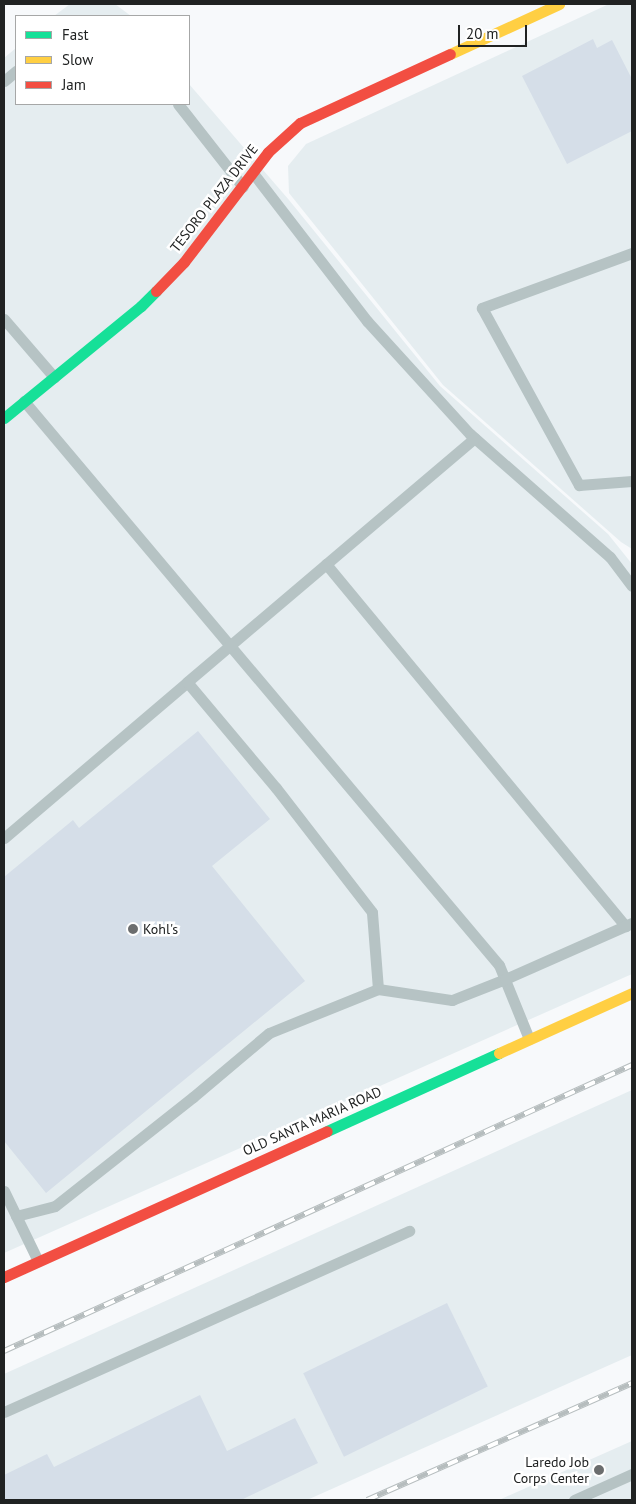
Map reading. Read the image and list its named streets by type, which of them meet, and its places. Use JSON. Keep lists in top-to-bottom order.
{
  "streets": {
    "street": ["TESORO PLAZA DRIVE", "OLD SANTA MARIA ROAD"]
  },
  "places": ["Kohl's", "Laredo Job Corps Center"],
  "legend": ["Fast", "Slow", "Jam"],
  "scale_bar": "20 m"
}
